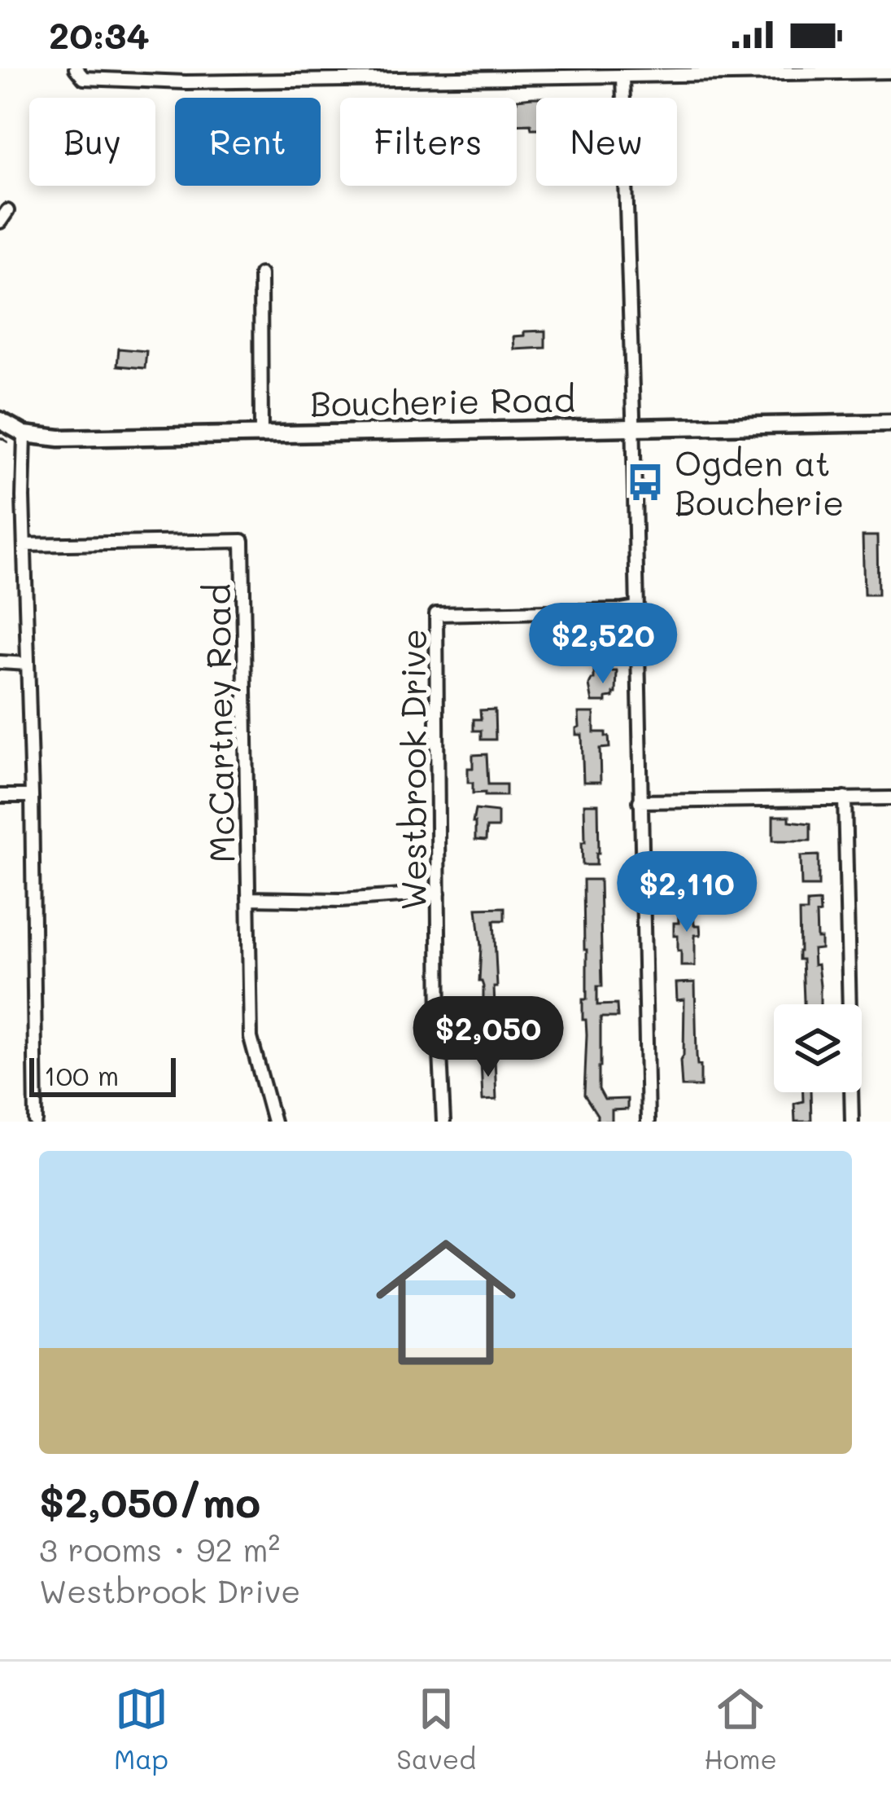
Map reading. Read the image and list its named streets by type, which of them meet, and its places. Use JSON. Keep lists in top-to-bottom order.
{
  "streets": {
    "main road": ["Boucherie Road"],
    "street": ["McCartney Road", "Westbrook Drive"]
  },
  "places": {
    "bus stop": ["Ogden at Boucherie"]
  },
  "scale_bar": "100 m",
  "page": {
    "status": "20:34",
    "chip": [
      "Buy",
      "Rent",
      "Filters",
      "New"
    ],
    "price": ["$2,520", "$2,110", "$2,050"],
    "scale": "100 m",
    "list": [
      {
        "name": "$2,050/mo",
        "note": "3 rooms · 92 m² · Westbrook Drive"
      }
    ],
    "tabs": ["Map", "Saved", "Home"]
  }
}
